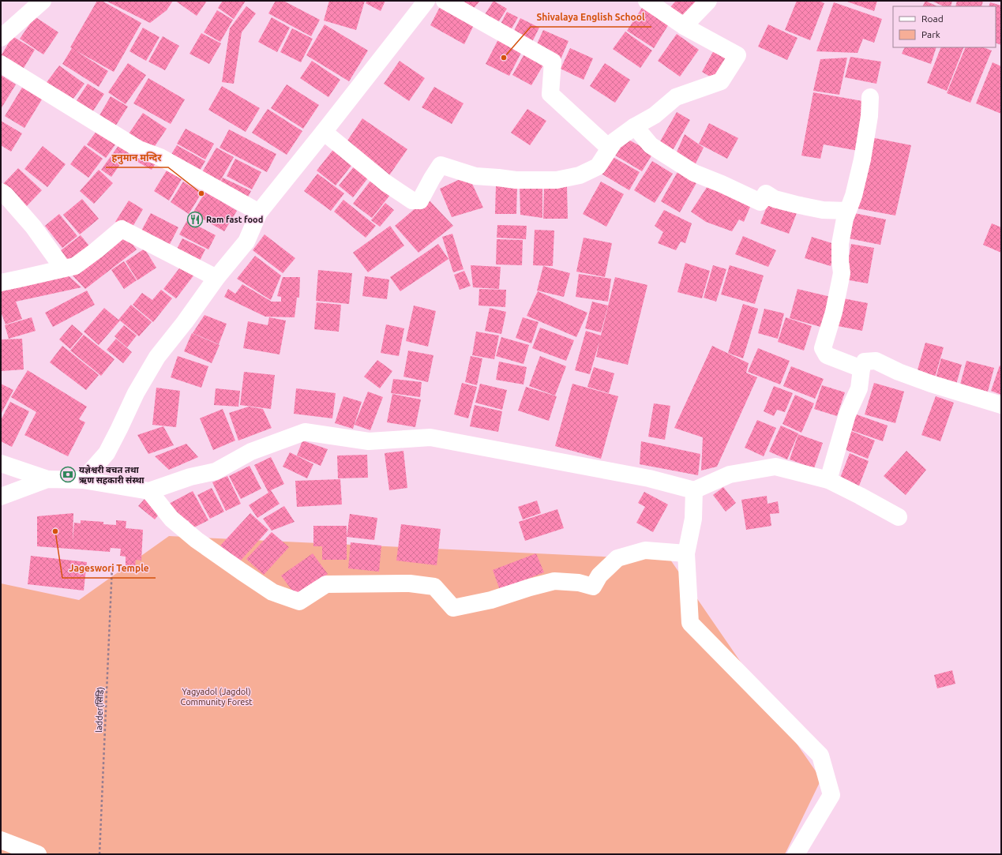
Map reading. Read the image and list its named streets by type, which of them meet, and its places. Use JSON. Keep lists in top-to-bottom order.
{
  "streets": {
    "path": ["ladder(सिंडि)"]
  },
  "parks": ["Yagyadol (Jagdol) Community Forest"],
  "places": {
    "other": ["Shivalaya English School", "हनुमान मन्दिर", "Jageswori Temple"],
    "restaurant": ["Ram fast food"],
    "bank": ["यज्ञेश्वरी बचत तथा ऋण सहकारी संस्था"]
  },
  "legend": ["Road", "Park"]
}
